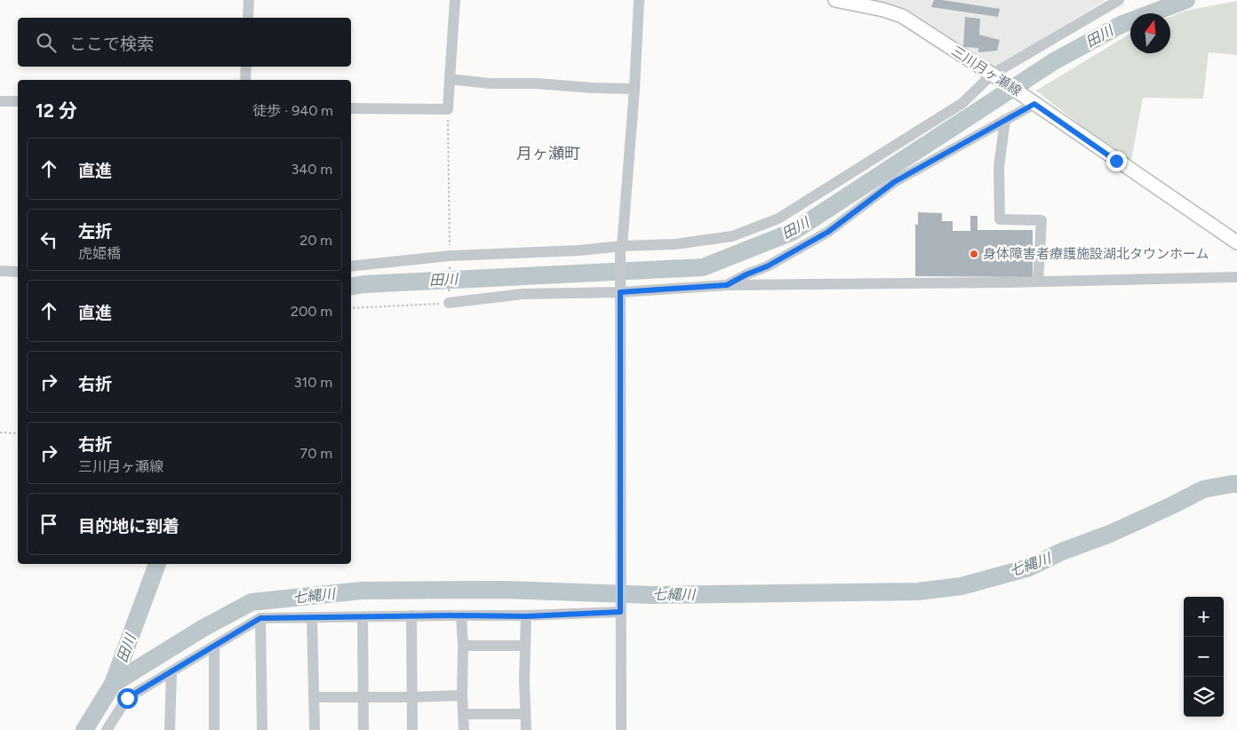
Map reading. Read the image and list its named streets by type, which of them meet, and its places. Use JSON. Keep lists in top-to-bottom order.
{
  "streets": {
    "main road": ["三川月ヶ瀬線"]
  },
  "districts": ["月ヶ瀬町"],
  "water": ["田川", "七縄川"],
  "places": ["身体障害者療護施設湖北タウンホーム"],
  "north": "top",
  "page": {
    "search": "ここで検索",
    "heading": ["12 分", "徒歩 · 940 m"],
    "list": [
      ["直進", "340 m"],
      ["左折", "虎姫橋", "20 m"],
      ["直進", "200 m"],
      ["右折", "310 m"],
      ["右折", "三川月ヶ瀬線", "70 m"],
      "目的地に到着"
    ],
    "map_buttons": ["+", "−"]
  }
}
